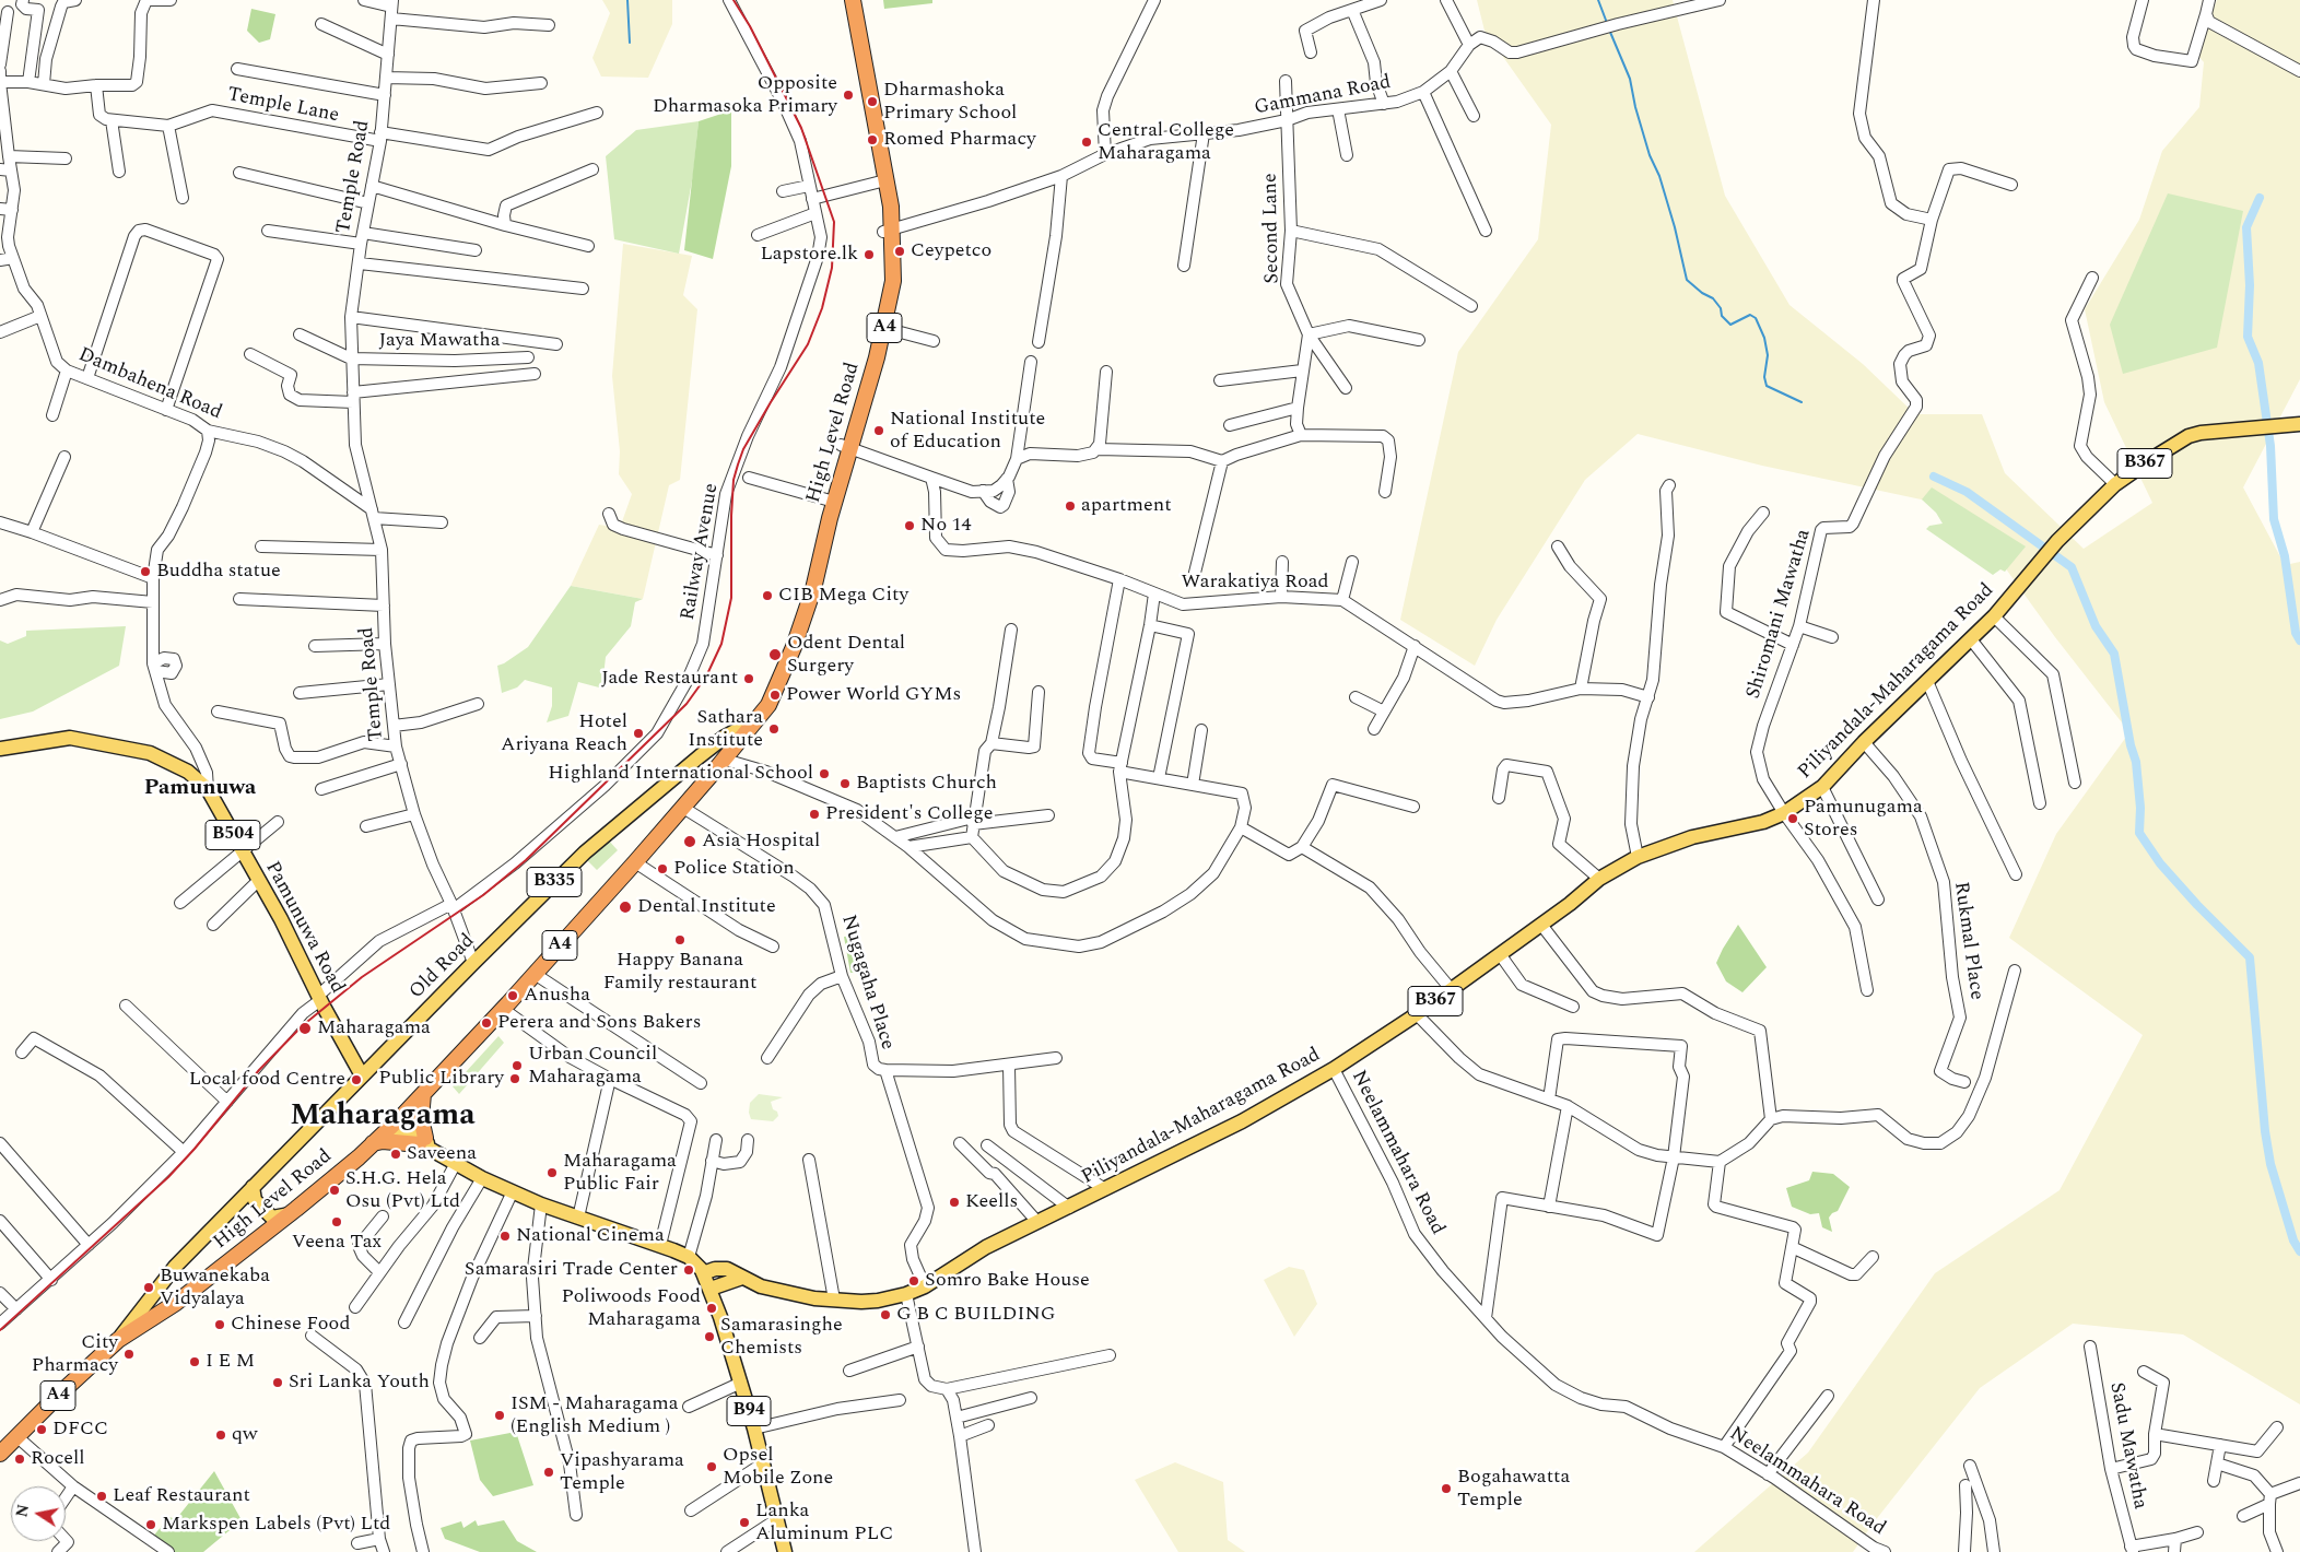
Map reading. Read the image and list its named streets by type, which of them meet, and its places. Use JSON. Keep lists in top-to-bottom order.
{
  "streets": {
    "highway": ["A4", "High Level Road"],
    "main road": [
      "B367",
      "Piliyandala-Maharagama Road",
      "B504",
      "B335",
      "Pamunuwa Road",
      "Old Road",
      "B94"
    ],
    "street": [
      "Gammana Road",
      "Temple Lane",
      "Temple Road",
      "Second Lane",
      "Jaya Mawatha",
      "Dambahena Road",
      "Railway Avenue",
      "Warakatiya Road",
      "Shiromani Mawatha",
      "Rukmal Place",
      "Nugagaha Place",
      "Neelammahara Road",
      "Sadu Mawatha"
    ]
  },
  "crossings": [
    ["Gammana Road", "Second Lane"],
    ["Gammana Road", "High Level Road"],
    ["Temple Lane", "Temple Road"],
    ["Temple Road", "Jaya Mawatha"],
    ["Temple Road", "Dambahena Road"],
    ["Temple Road", "Railway Avenue"],
    ["Temple Road", "Old Road"],
    ["High Level Road", "Old Road"],
    ["High Level Road", "Nugagaha Place"],
    ["High Level Road", "B94"],
    ["Railway Avenue", "Pamunuwa Road"],
    ["Shiromani Mawatha", "Piliyandala-Maharagama Road"],
    ["Piliyandala-Maharagama Road", "Rukmal Place"],
    ["Piliyandala-Maharagama Road", "Nugagaha Place"],
    ["Piliyandala-Maharagama Road", "Neelammahara Road"],
    ["Piliyandala-Maharagama Road", "B94"],
    ["Pamunuwa Road", "Old Road"]
  ],
  "districts": ["Pamunuwa", "Maharagama"],
  "places": [
    "Opposite Dharmasoka Primary",
    "Dharmashoka Primary School",
    "Romed Pharmacy",
    "Central College Maharagama",
    "Ceypetco",
    "Lapstore.lk",
    "National Institute of Education",
    "apartment",
    "No 14",
    "Buddha statue",
    "CIB Mega City",
    "Odent Dental Surgery",
    "Jade Restaurant",
    "Power World GYMs",
    "Sathara Institute",
    "Hotel Ariyana Reach",
    "Highland International School",
    "Baptists Church",
    "President's College",
    "Pamunugama Stores",
    "Asia Hospital",
    "Police Station",
    "Dental Institute",
    "Happy Banana Family restaurant",
    "Anusha",
    "Perera and Sons Bakers",
    "Maharagama",
    "Urban Council Maharagama",
    "Public Library",
    "Local food Centre",
    "Saveena",
    "Maharagama Public Fair",
    "S.H.G. Hela Osu (Pvt) Ltd",
    "Keells",
    "Veena Tax",
    "National Cinema",
    "Samarasiri Trade Center",
    "Somro Bake House",
    "Buwanekaba Vidyalaya",
    "Poliwoods Food Maharagama",
    "G B C BUILDING",
    "Chinese Food",
    "Samarasinghe Chemists",
    "City Pharmacy",
    "I E M",
    "Sri Lanka Youth",
    "ISM - Maharagama (English Medium )",
    "DFCC",
    "qw",
    "Rocell",
    "Opsel Mobile Zone",
    "Vipashyarama Temple",
    "Bogahawatta Temple",
    "Leaf Restaurant",
    "Lanka Aluminum PLC",
    "Markspen Labels (Pvt) Ltd"
  ],
  "north": "left"
}
